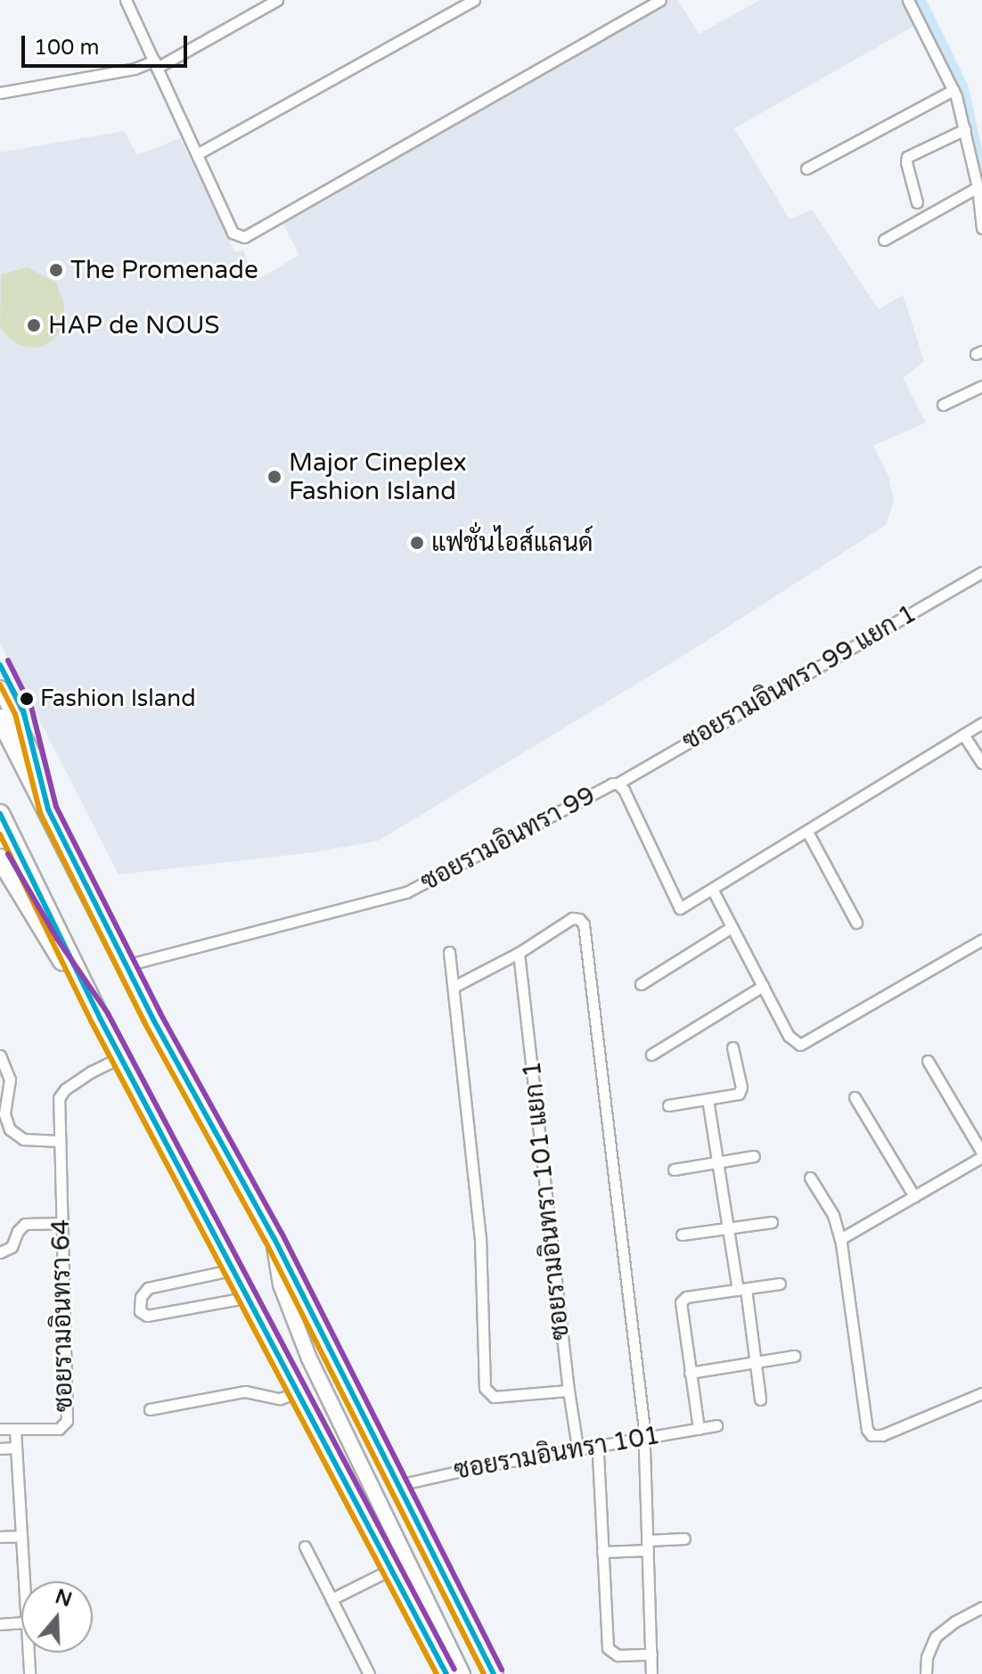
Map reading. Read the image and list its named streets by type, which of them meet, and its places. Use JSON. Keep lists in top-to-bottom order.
{
  "streets": {
    "street": [
      "ซอยรามอินทรา 99 แยก 1",
      "ซอยรามอินทรา 99",
      "ซอยรามอินทรา 101 แยก 1",
      "ซอยรามอินทรา 64",
      "ซอยรามอินทรา 101"
    ]
  },
  "crossings": [
    ["ซอยรามอินทรา 99 แยก 1", "ซอยรามอินทรา 99"],
    ["ซอยรามอินทรา 101 แยก 1", "ซอยรามอินทรา 101"]
  ],
  "places": [
    "The Promenade",
    "HAP de NOUS",
    "Major Cineplex Fashion Island",
    "แฟชั่นไอส์แลนด์",
    "Fashion Island"
  ],
  "scale_bar": "100 m",
  "north": "top"
}
